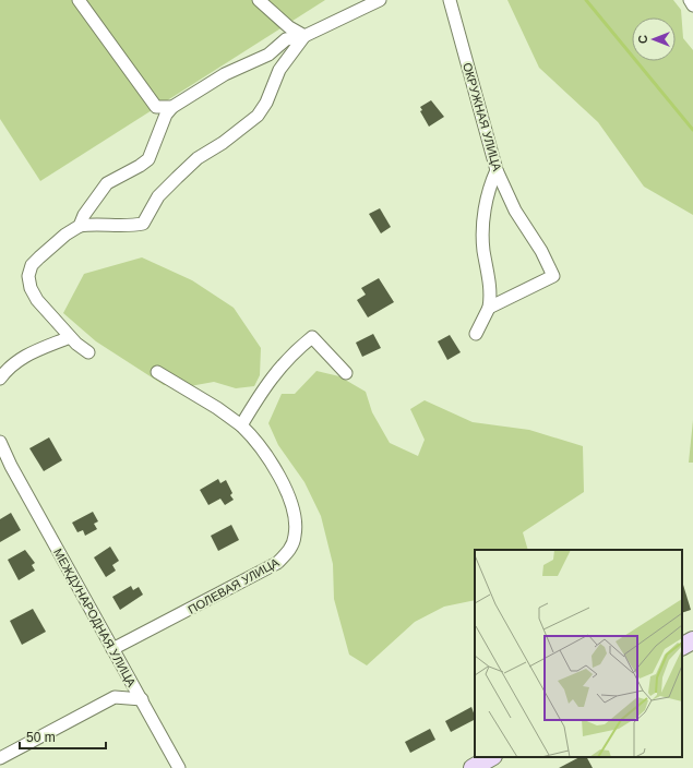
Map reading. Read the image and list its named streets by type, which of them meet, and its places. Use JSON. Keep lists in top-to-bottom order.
{
  "streets": {
    "street": ["ОКРУЖНАЯ УЛИЦА", "ПОЛЕВАЯ УЛИЦА", "МЕЖДУНАРОДНАЯ УЛИЦА"]
  },
  "crossings": [
    ["ПОЛЕВАЯ УЛИЦА", "МЕЖДУНАРОДНАЯ УЛИЦА"]
  ],
  "scale_bar": "50 m",
  "north": "left"
}
